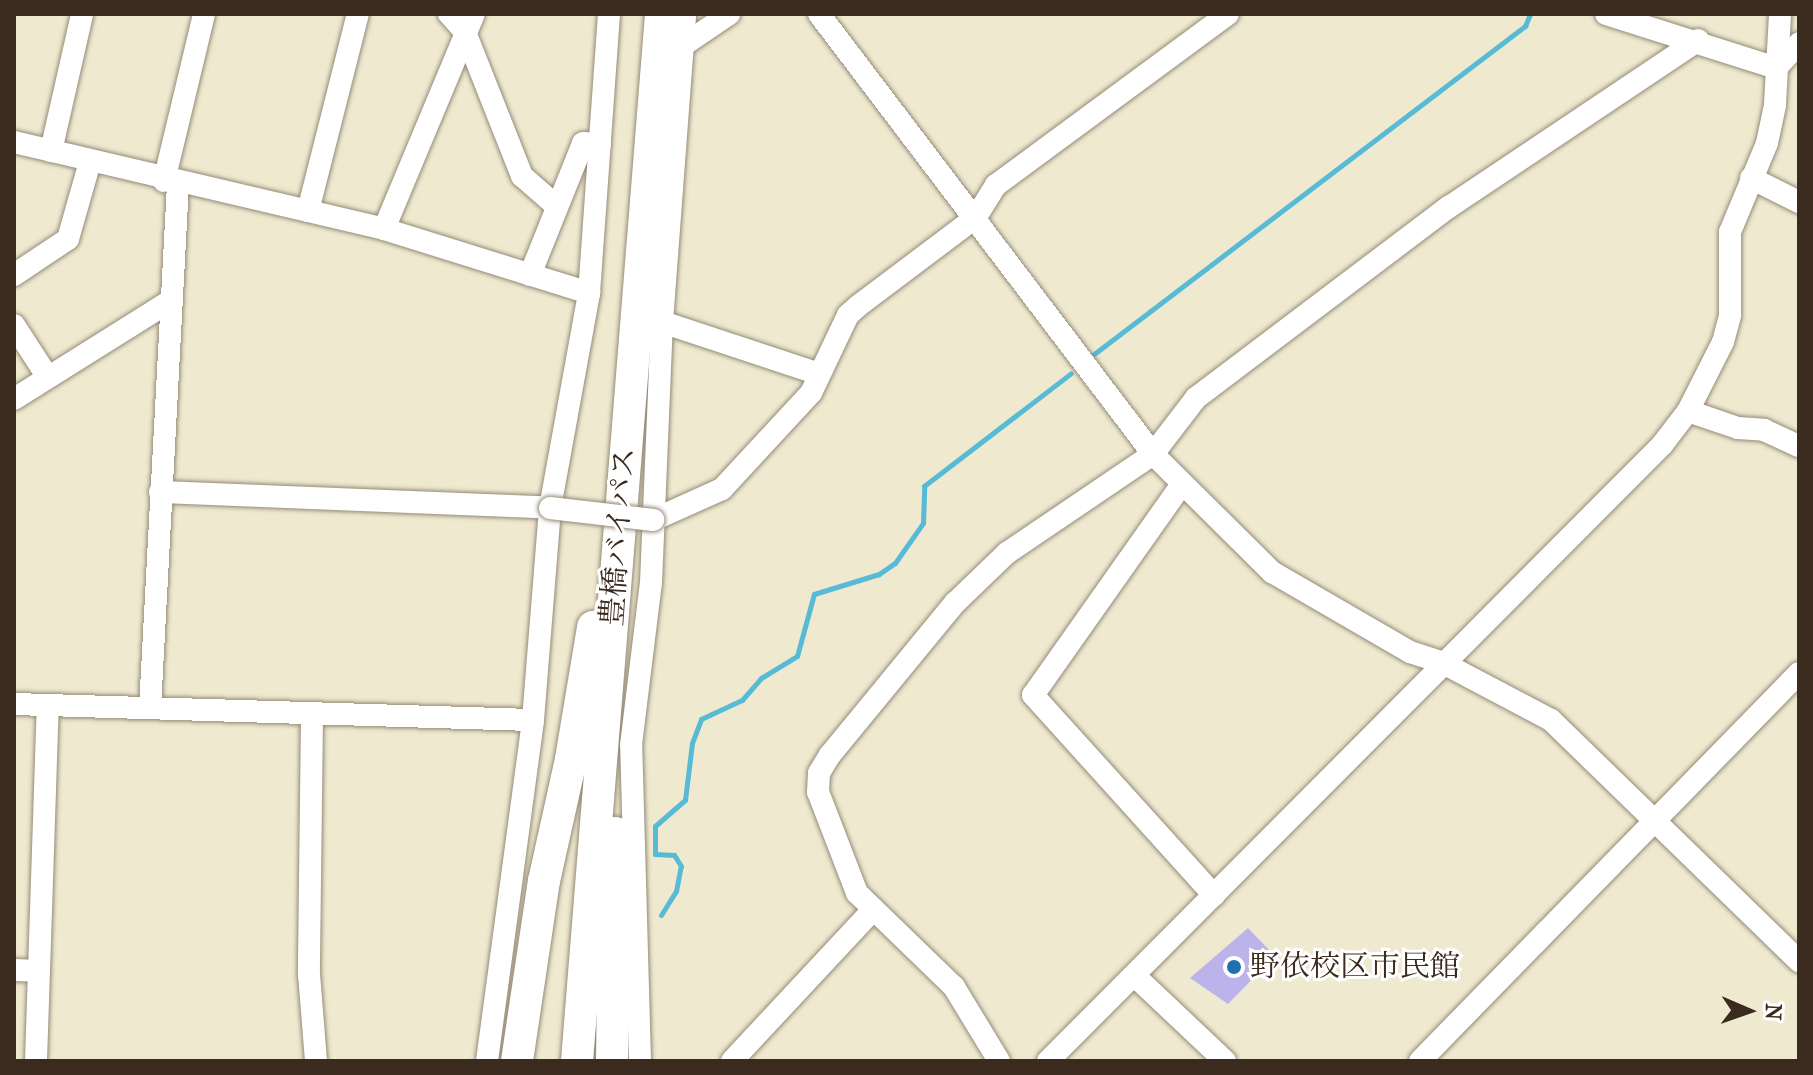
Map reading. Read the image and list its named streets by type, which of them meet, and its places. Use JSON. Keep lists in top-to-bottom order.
{
  "streets": {
    "highway": ["豊橋バイパス"]
  },
  "places": ["野依校区市民館"],
  "north": "right"
}
